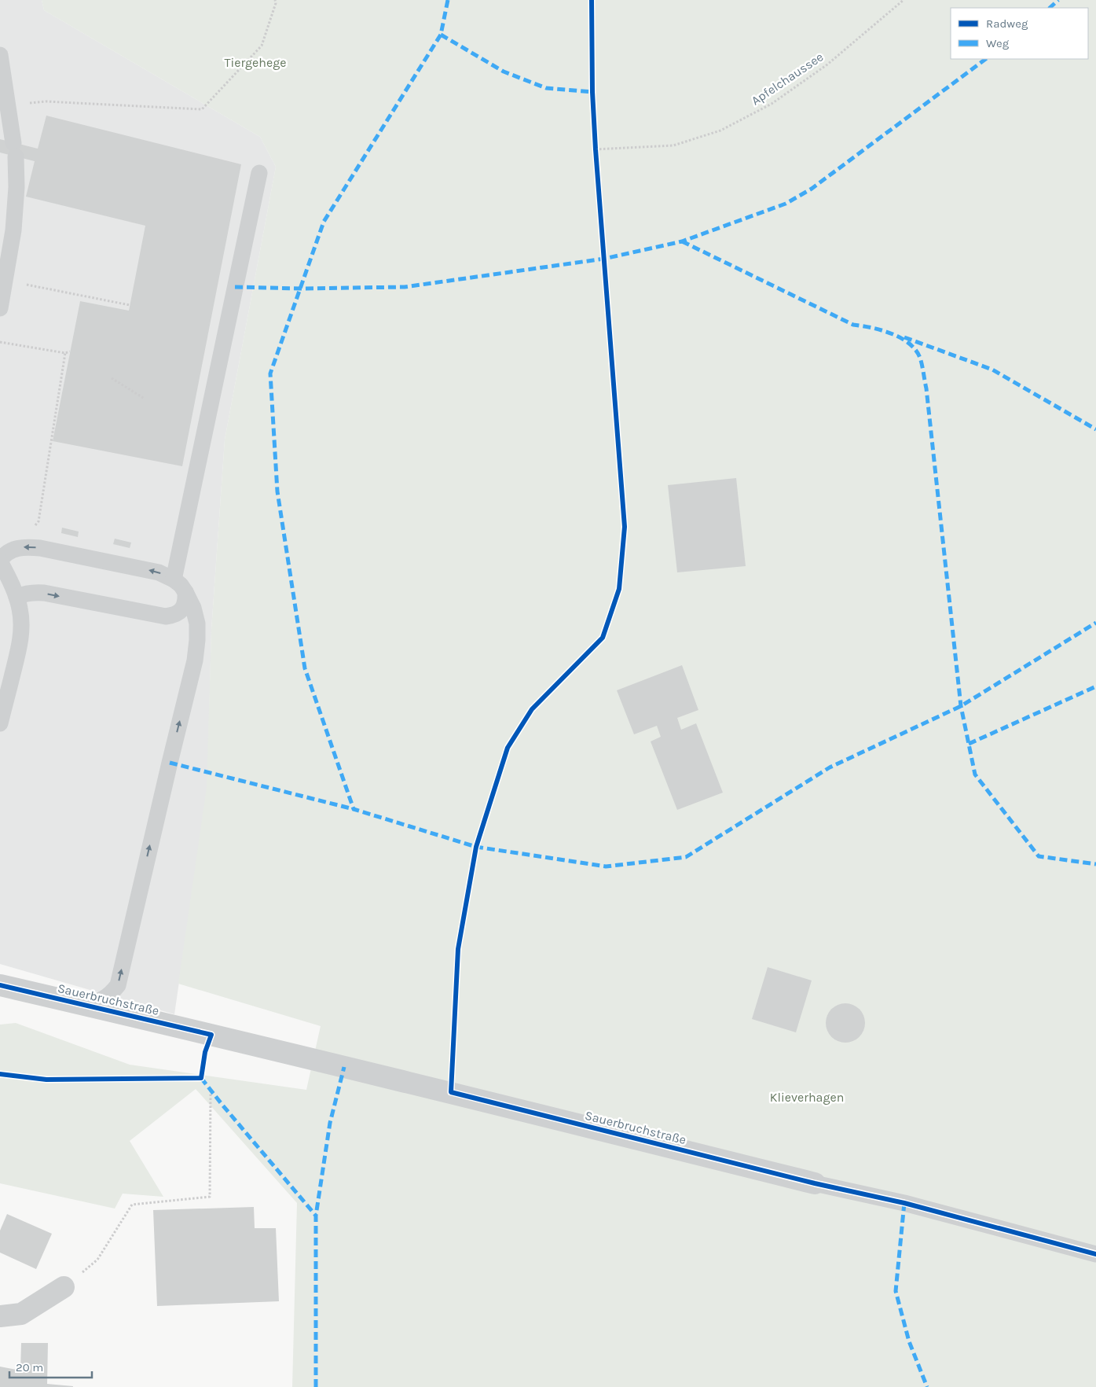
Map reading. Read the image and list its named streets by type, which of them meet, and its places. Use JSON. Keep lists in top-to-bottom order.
{
  "streets": {
    "street": ["Sauerbruchstraße"],
    "path": ["Apfelchaussee"]
  },
  "parks": ["Tiergehege", "Klieverhagen"],
  "legend": ["Radweg", "Weg"],
  "scale_bar": "20 m"
}
